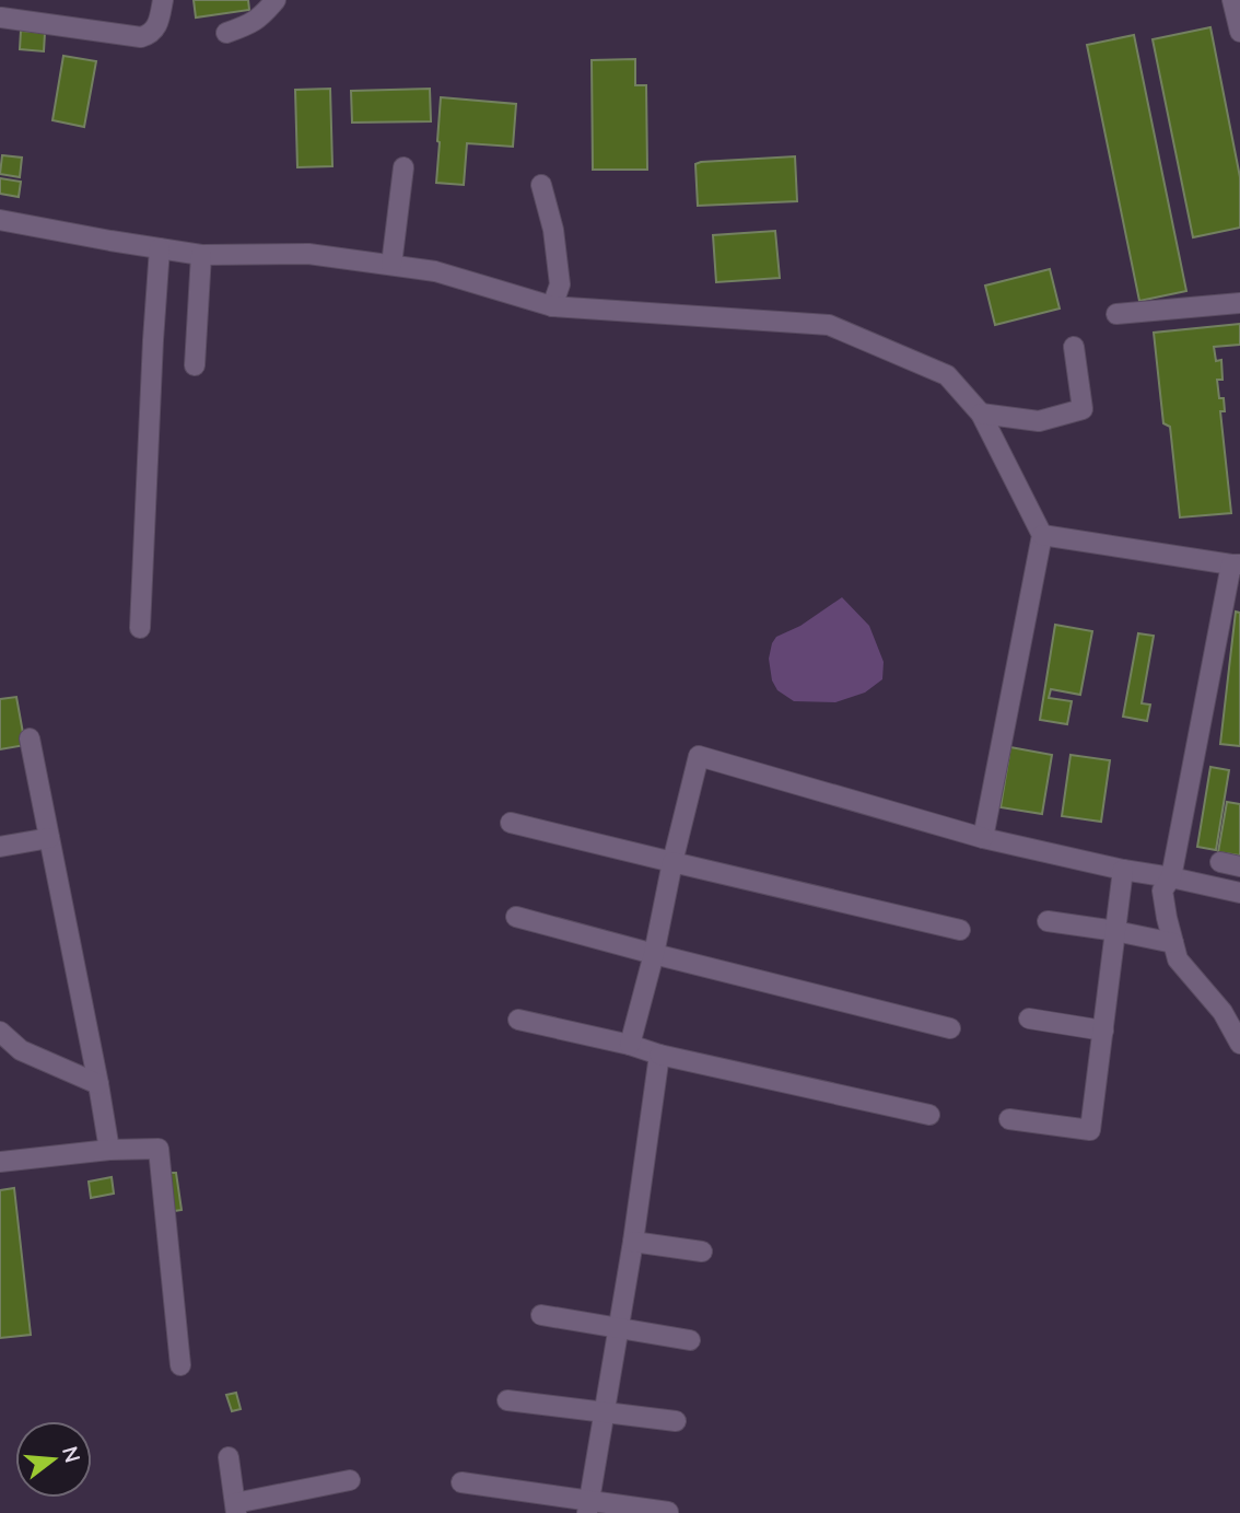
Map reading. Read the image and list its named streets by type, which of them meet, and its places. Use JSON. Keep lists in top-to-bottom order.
{
  "north": "right"
}
